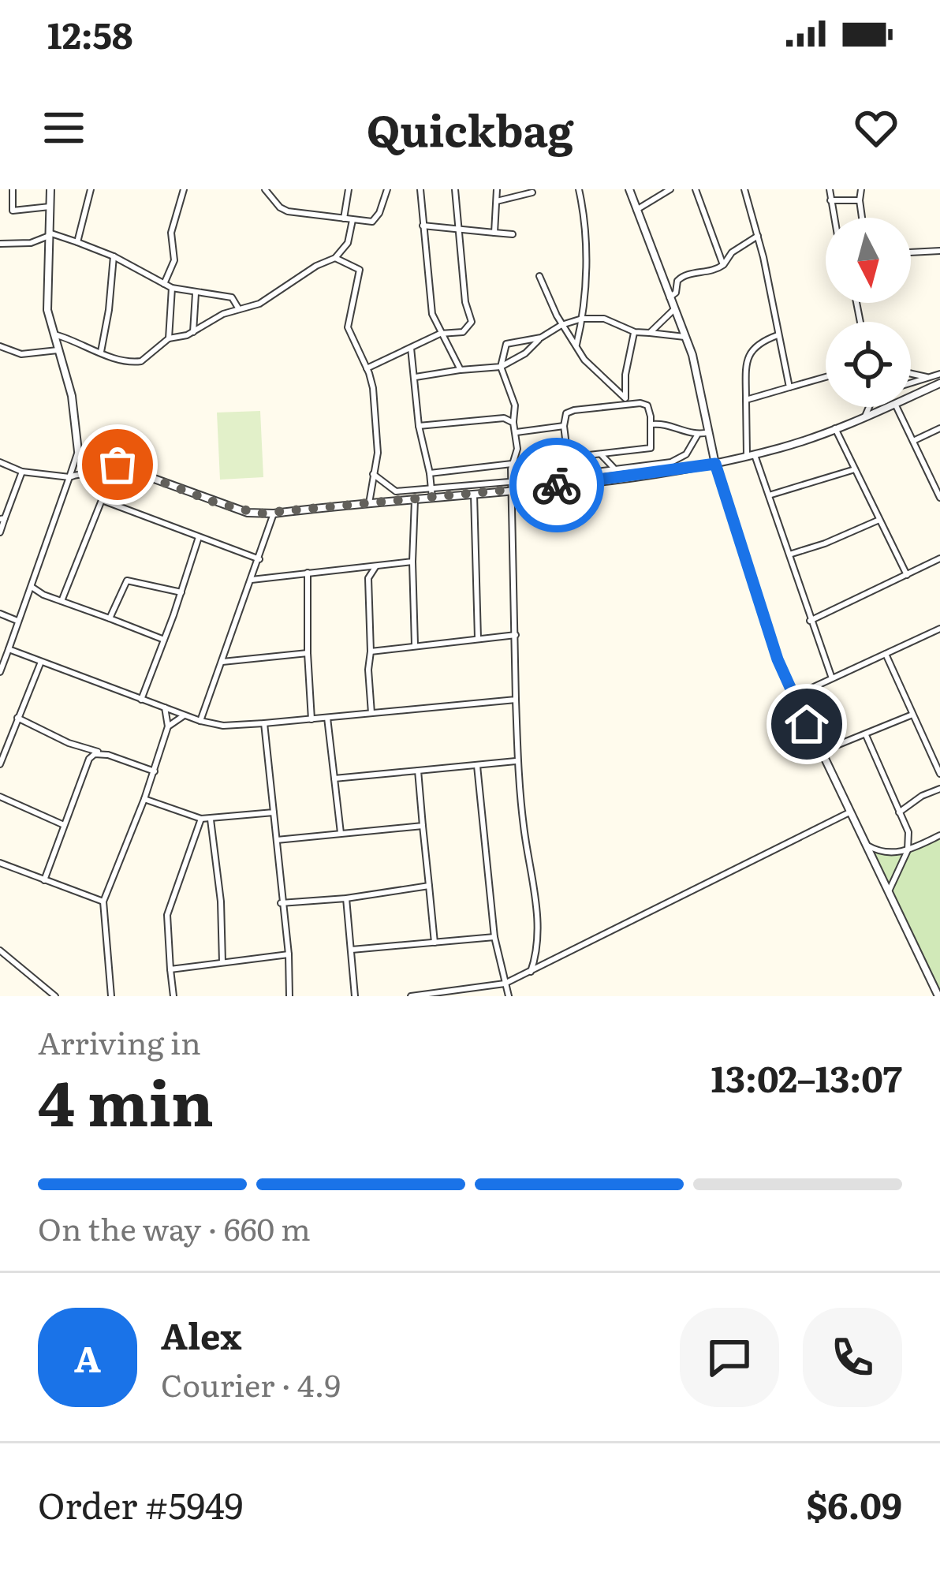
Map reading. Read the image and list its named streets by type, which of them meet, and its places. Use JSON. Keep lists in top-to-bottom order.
{
  "north": "bottom",
  "page": {
    "status": "12:58",
    "header": "Quickbag",
    "heading": ["4 min", "Arriving in", "13:02–13:07"],
    "panel": [
      "Alex",
      "Courier · 4.9",
      "Order #5949",
      "$6.09"
    ],
    "bar": "On the way · 660 m",
    "round": "A"
  }
}
